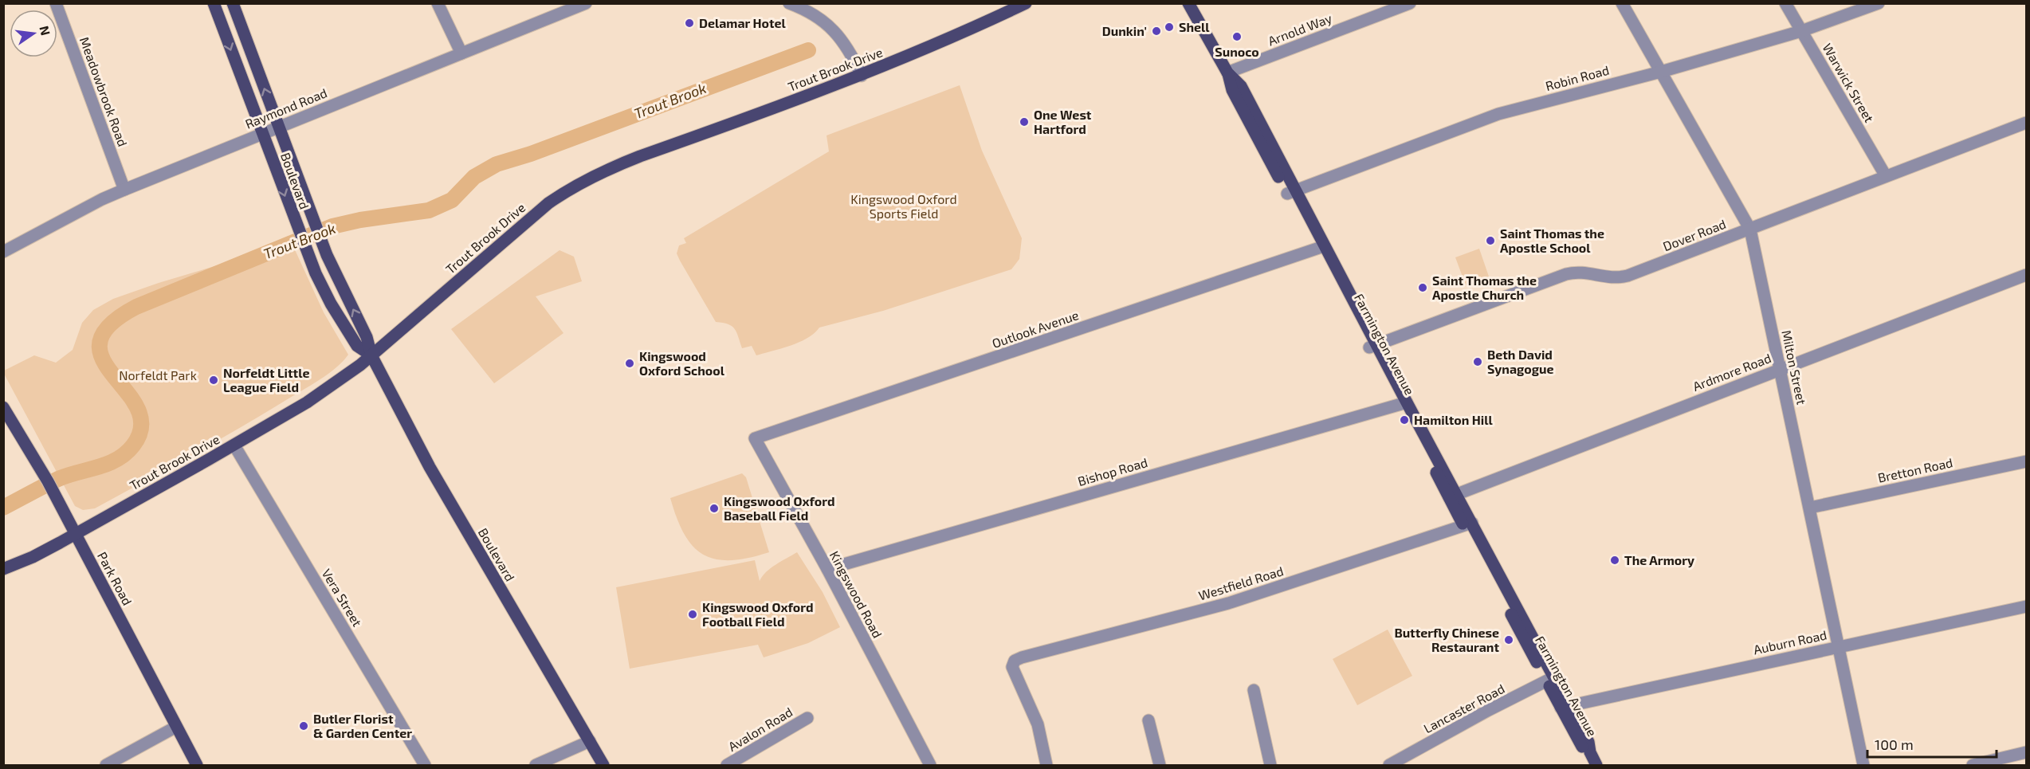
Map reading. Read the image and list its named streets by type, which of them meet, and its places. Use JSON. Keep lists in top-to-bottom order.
{
  "streets": {
    "main road": [
      "Trout Brook Drive",
      "Boulevard",
      "Farmington Avenue",
      "Park Road"
    ],
    "street": [
      "Arnold Way",
      "Robin Road",
      "Warwick Street",
      "Meadowbrook Road",
      "Raymond Road",
      "Dover Road",
      "Outlook Avenue",
      "Milton Street",
      "Ardmore Road",
      "Bretton Road",
      "Bishop Road",
      "Westfield Road",
      "Kingswood Road",
      "Vera Street",
      "Auburn Road",
      "Lancaster Road",
      "Avalon Road"
    ]
  },
  "crossings": [
    ["Arnold Way", "Farmington Avenue"],
    ["Trout Brook Drive", "Boulevard"],
    ["Trout Brook Drive", "Park Road"],
    ["Trout Brook Drive", "Vera Street"],
    ["Robin Road", "Warwick Street"],
    ["Robin Road", "Farmington Avenue"],
    ["Robin Road", "Milton Street"],
    ["Warwick Street", "Dover Road"],
    ["Meadowbrook Road", "Raymond Road"],
    ["Raymond Road", "Boulevard"],
    ["Dover Road", "Farmington Avenue"],
    ["Dover Road", "Milton Street"],
    ["Outlook Avenue", "Farmington Avenue"],
    ["Outlook Avenue", "Kingswood Road"],
    ["Farmington Avenue", "Ardmore Road"],
    ["Farmington Avenue", "Bishop Road"],
    ["Farmington Avenue", "Westfield Road"],
    ["Farmington Avenue", "Auburn Road"],
    ["Farmington Avenue", "Lancaster Road"],
    ["Milton Street", "Ardmore Road"],
    ["Milton Street", "Bretton Road"],
    ["Milton Street", "Auburn Road"],
    ["Bishop Road", "Kingswood Road"]
  ],
  "water": ["Trout Brook"],
  "parks": ["Kingswood Oxford Sports Field", "Norfeldt Park"],
  "places": [
    "Delamar Hotel",
    "Shell",
    "Dunkin'",
    "Sunoco",
    "One West Hartford",
    "Saint Thomas the Apostle School",
    "Saint Thomas the Apostle Church",
    "Beth David Synagogue",
    "Kingswood Oxford School",
    "Norfeldt Little League Field",
    "Hamilton Hill",
    "Kingswood Oxford Baseball Field",
    "The Armory",
    "Kingswood Oxford Football Field",
    "Butterfly Chinese Restaurant",
    "Butler Florist & Garden Center"
  ],
  "scale_bar": "100 m",
  "north": "right"
}
